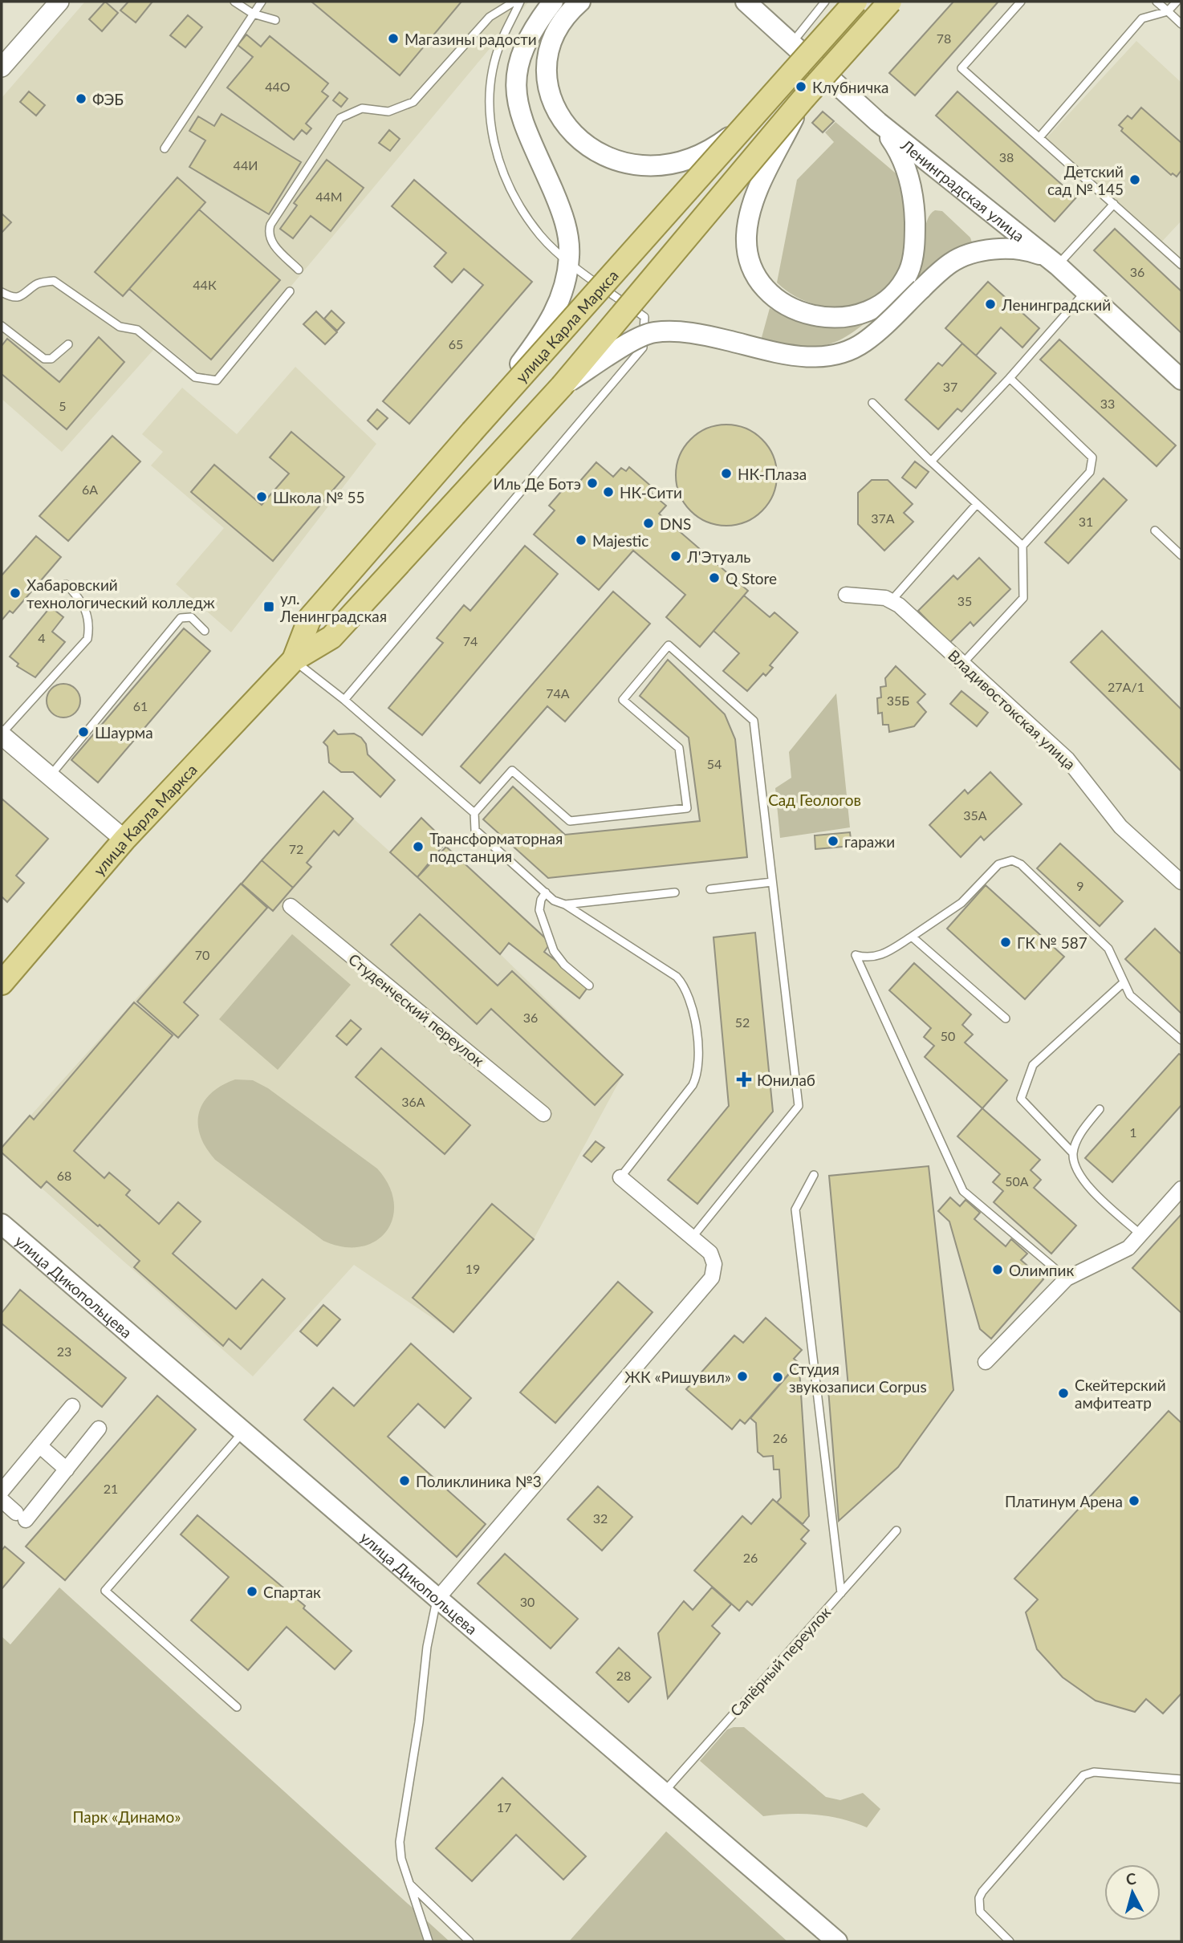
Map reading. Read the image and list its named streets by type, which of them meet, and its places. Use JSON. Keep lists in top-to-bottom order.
{
  "streets": {
    "main road": ["Ленинградская улица", "улица Карла Маркса", "улица Дикопольцева"],
    "street": ["Владивостокская улица", "Студенческий переулок"],
    "lane": ["Сапёрный переулок"]
  },
  "crossings": [
    ["улица Дикопольцева", "Сапёрный переулок"]
  ],
  "parks": ["Сад Геологов", "Парк «Динамо»"],
  "places": {
    "other": [
      "Магазины радости",
      "Клубничка",
      "ФЭБ",
      "Детский сад № 145",
      "Ленинградский",
      "НК-Плаза",
      "Иль Де Ботэ",
      "НК-Сити",
      "Школа № 55",
      "DNS",
      "Majestic",
      "Л'Этуаль",
      "Q Store",
      "Хабаровский технологический колледж",
      "Шаурма",
      "гаражи",
      "Трансформаторная подстанция",
      "ГК № 587",
      "Олимпик",
      "ЖК «Ришувил»",
      "Студия звукозаписи Corpus",
      "Скейтерский амфитеатр",
      "Поликлиника №3",
      "Платинум Арена",
      "Спартак"
    ],
    "transit": ["ул. Ленинградская"],
    "health": ["Юнилаб"]
  },
  "house_numbers": [
    "78",
    "44О",
    "38",
    "44И",
    "44М",
    "36",
    "44К",
    "65",
    "37",
    "33",
    "5",
    "6А",
    "37А",
    "31",
    "35",
    "4",
    "74",
    "27А/1",
    "74А",
    "35Б",
    "61",
    "54",
    "35А",
    "72",
    "9",
    "70",
    "36",
    "52",
    "50",
    "36А",
    "1",
    "68",
    "50А",
    "19",
    "23",
    "26",
    "21",
    "32",
    "26",
    "30",
    "28",
    "17"
  ],
  "north": "top"
}
